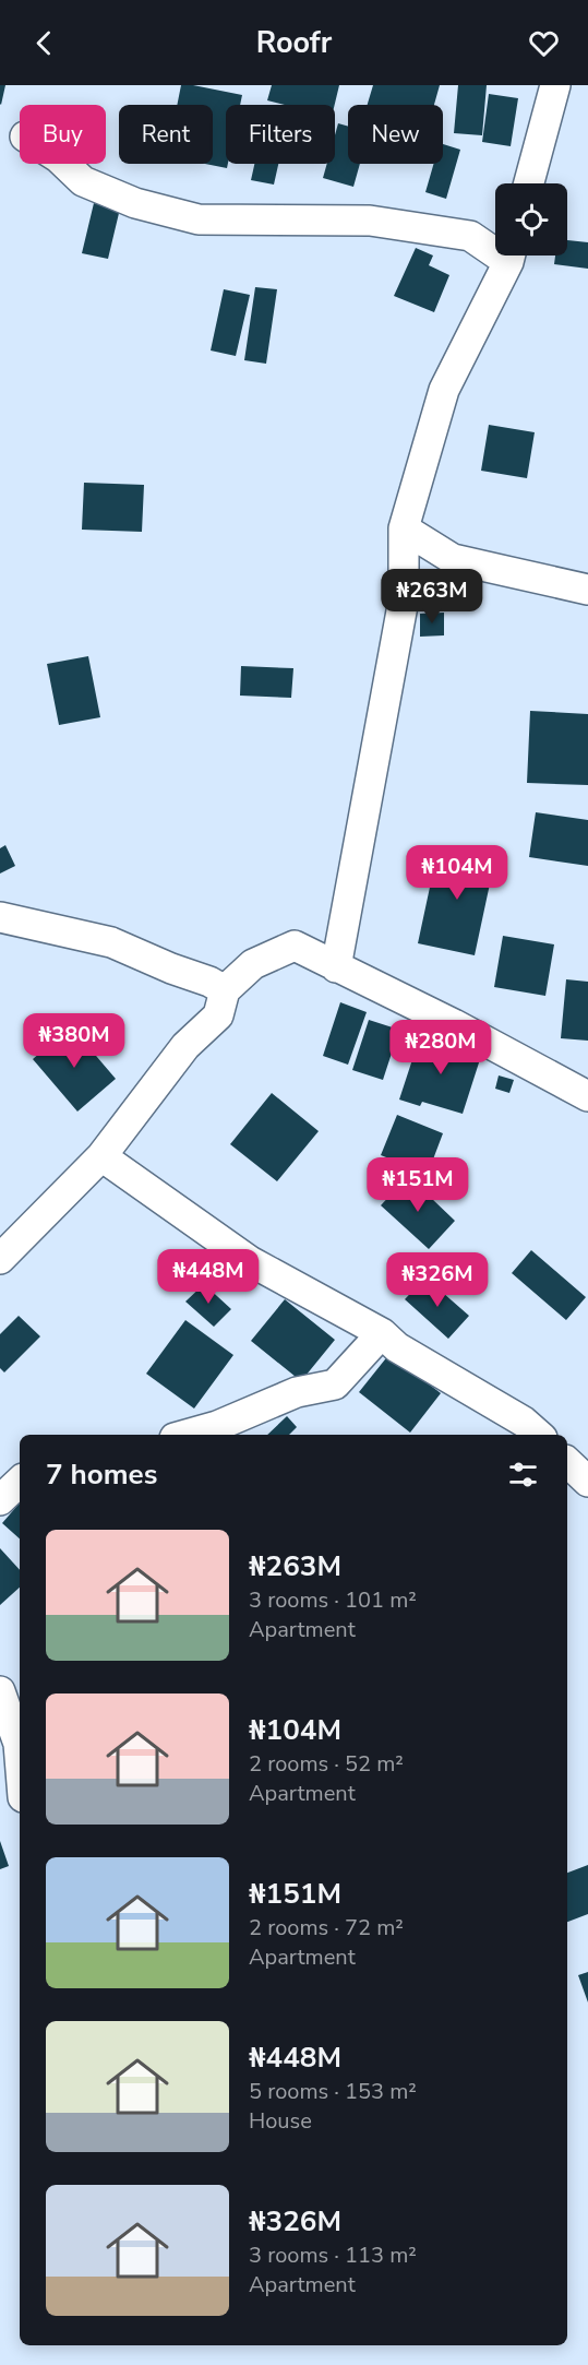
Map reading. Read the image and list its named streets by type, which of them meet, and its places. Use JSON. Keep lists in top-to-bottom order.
{
  "page": {
    "header": "Roofr",
    "chip": [
      "Buy",
      "Rent",
      "Filters",
      "New"
    ],
    "price": [
      "₦263M",
      "₦104M",
      "₦380M",
      "₦280M",
      "₦151M",
      "₦448M",
      "₦326M"
    ],
    "heading": "7 homes",
    "list": [
      {
        "name": "₦263M",
        "note": "3 rooms · 101 m² · Apartment"
      },
      {
        "name": "₦104M",
        "note": "2 rooms · 52 m² · Apartment"
      },
      {
        "name": "₦151M",
        "note": "2 rooms · 72 m² · Apartment"
      },
      {
        "name": "₦448M",
        "note": "5 rooms · 153 m² · House"
      },
      {
        "name": "₦326M",
        "note": "3 rooms · 113 m² · Apartment"
      }
    ]
  }
}
